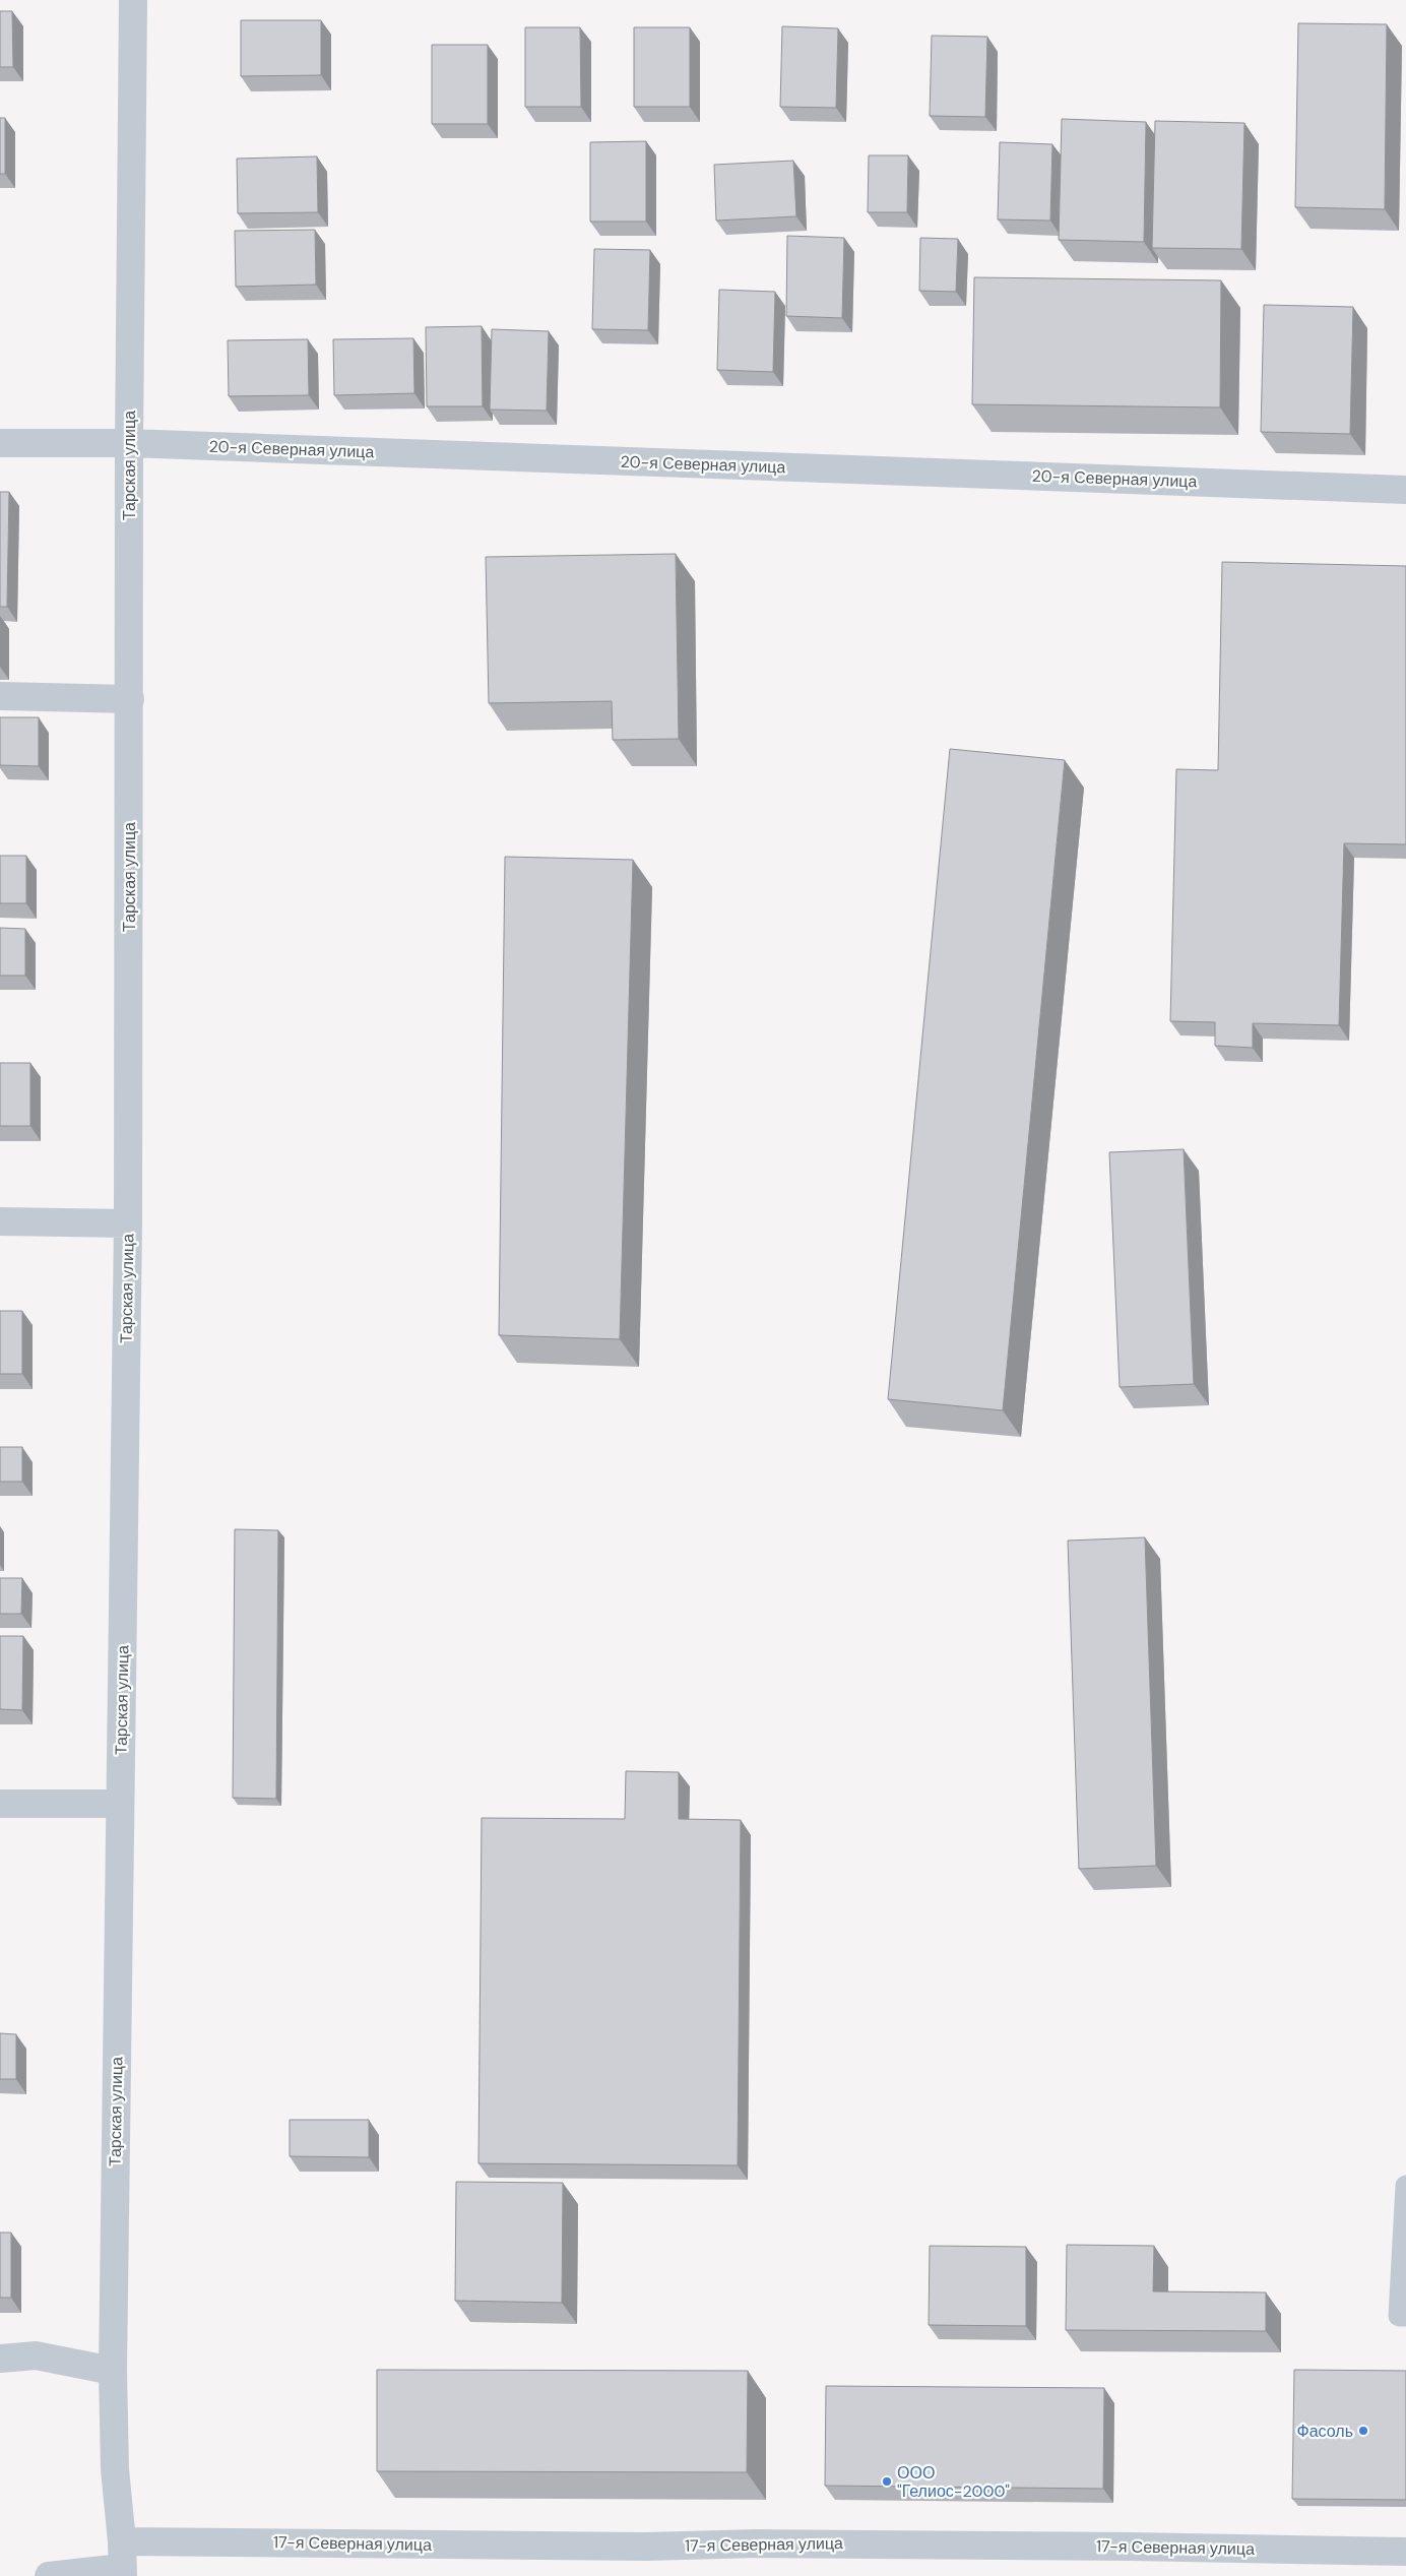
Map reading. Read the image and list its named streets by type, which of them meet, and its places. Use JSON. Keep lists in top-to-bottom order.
{
  "streets": {
    "street": ["20-я Северная улица", "Тарская улица", "17-я Северная улица"]
  },
  "crossings": [
    ["20-я Северная улица", "Тарская улица"],
    ["Тарская улица", "17-я Северная улица"]
  ],
  "places": ["Фасоль", "ООО \"Гелиос-2000\""]
}
